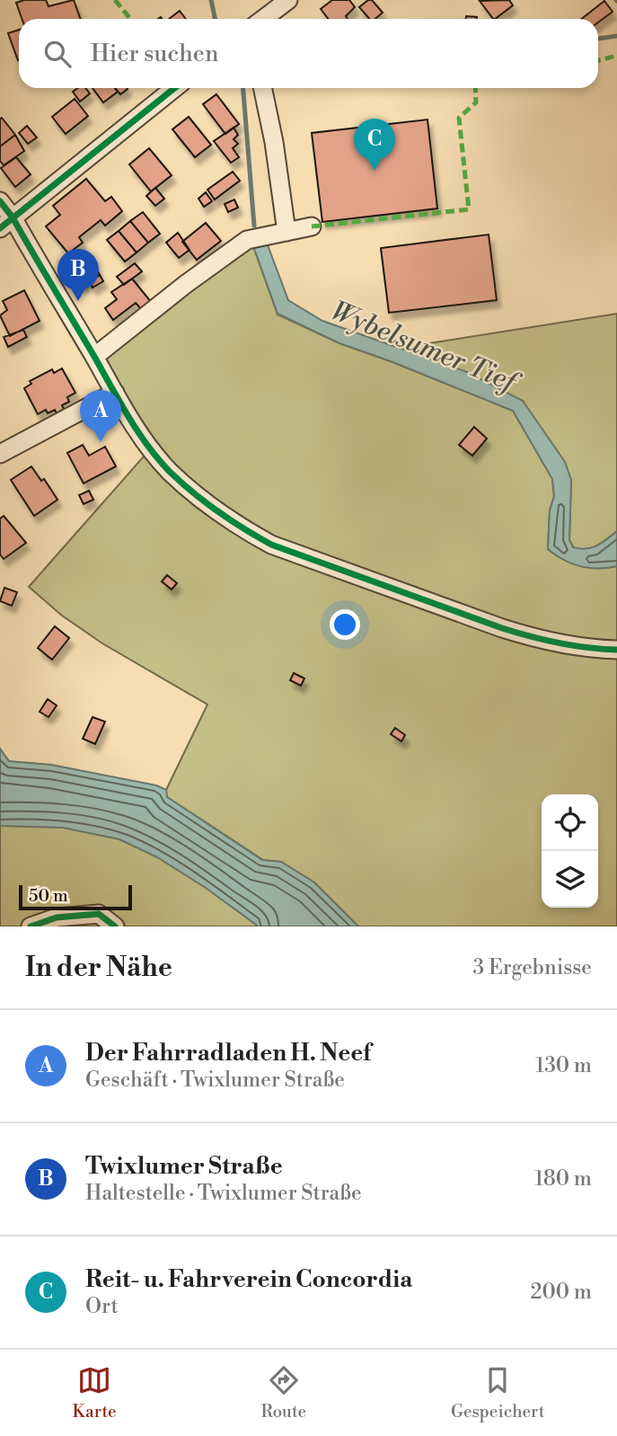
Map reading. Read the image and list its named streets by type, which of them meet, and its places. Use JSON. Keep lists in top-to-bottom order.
{
  "water": ["Wybelsumer Tief"],
  "scale_bar": "50 m",
  "page": {
    "search": "Hier suchen",
    "pins": ["C", "B", "A"],
    "scale": "50 m",
    "heading": ["In der Nähe", "3 Ergebnisse"],
    "list": [
      {
        "mark": "A",
        "name": "Der Fahrradladen H. Neef",
        "note": "Geschäft · Twixlumer Straße",
        "value": "130 m"
      },
      {
        "mark": "B",
        "name": "Twixlumer Straße",
        "note": "Haltestelle · Twixlumer Straße",
        "value": "180 m"
      },
      {
        "mark": "C",
        "name": "Reit- u. Fahrverein Concordia",
        "note": "Ort",
        "value": "200 m"
      }
    ],
    "nav": ["Karte", "Route", "Gespeichert"]
  }
}
